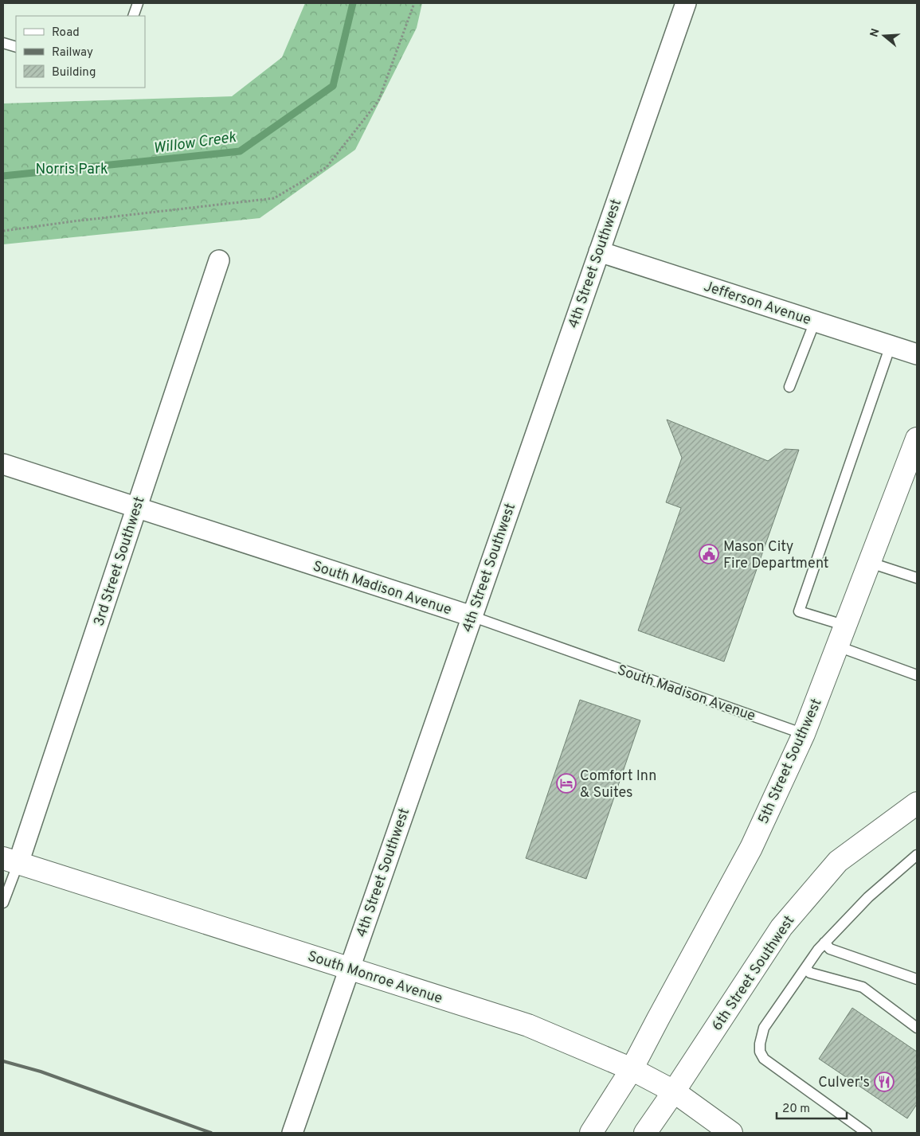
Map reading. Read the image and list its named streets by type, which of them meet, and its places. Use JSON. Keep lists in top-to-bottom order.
{
  "streets": {
    "main road": ["5th Street Southwest", "6th Street Southwest", "South Monroe Avenue"],
    "street": [
      "4th Street Southwest",
      "Jefferson Avenue",
      "3rd Street Southwest",
      "South Madison Avenue"
    ]
  },
  "crossings": [
    ["4th Street Southwest", "Jefferson Avenue"],
    ["4th Street Southwest", "South Madison Avenue"],
    ["4th Street Southwest", "South Monroe Avenue"],
    ["3rd Street Southwest", "South Madison Avenue"],
    ["3rd Street Southwest", "South Monroe Avenue"],
    ["South Madison Avenue", "5th Street Southwest"],
    ["5th Street Southwest", "South Monroe Avenue"],
    ["6th Street Southwest", "South Monroe Avenue"]
  ],
  "water": ["Willow Creek"],
  "parks": ["Norris Park"],
  "places": {
    "public building": ["Mason City Fire Department"],
    "hotel": ["Comfort Inn & Suites"],
    "restaurant": ["Culver's"]
  },
  "legend": ["Road", "Railway", "Building"],
  "scale_bar": "20 m",
  "north": "left"
}
